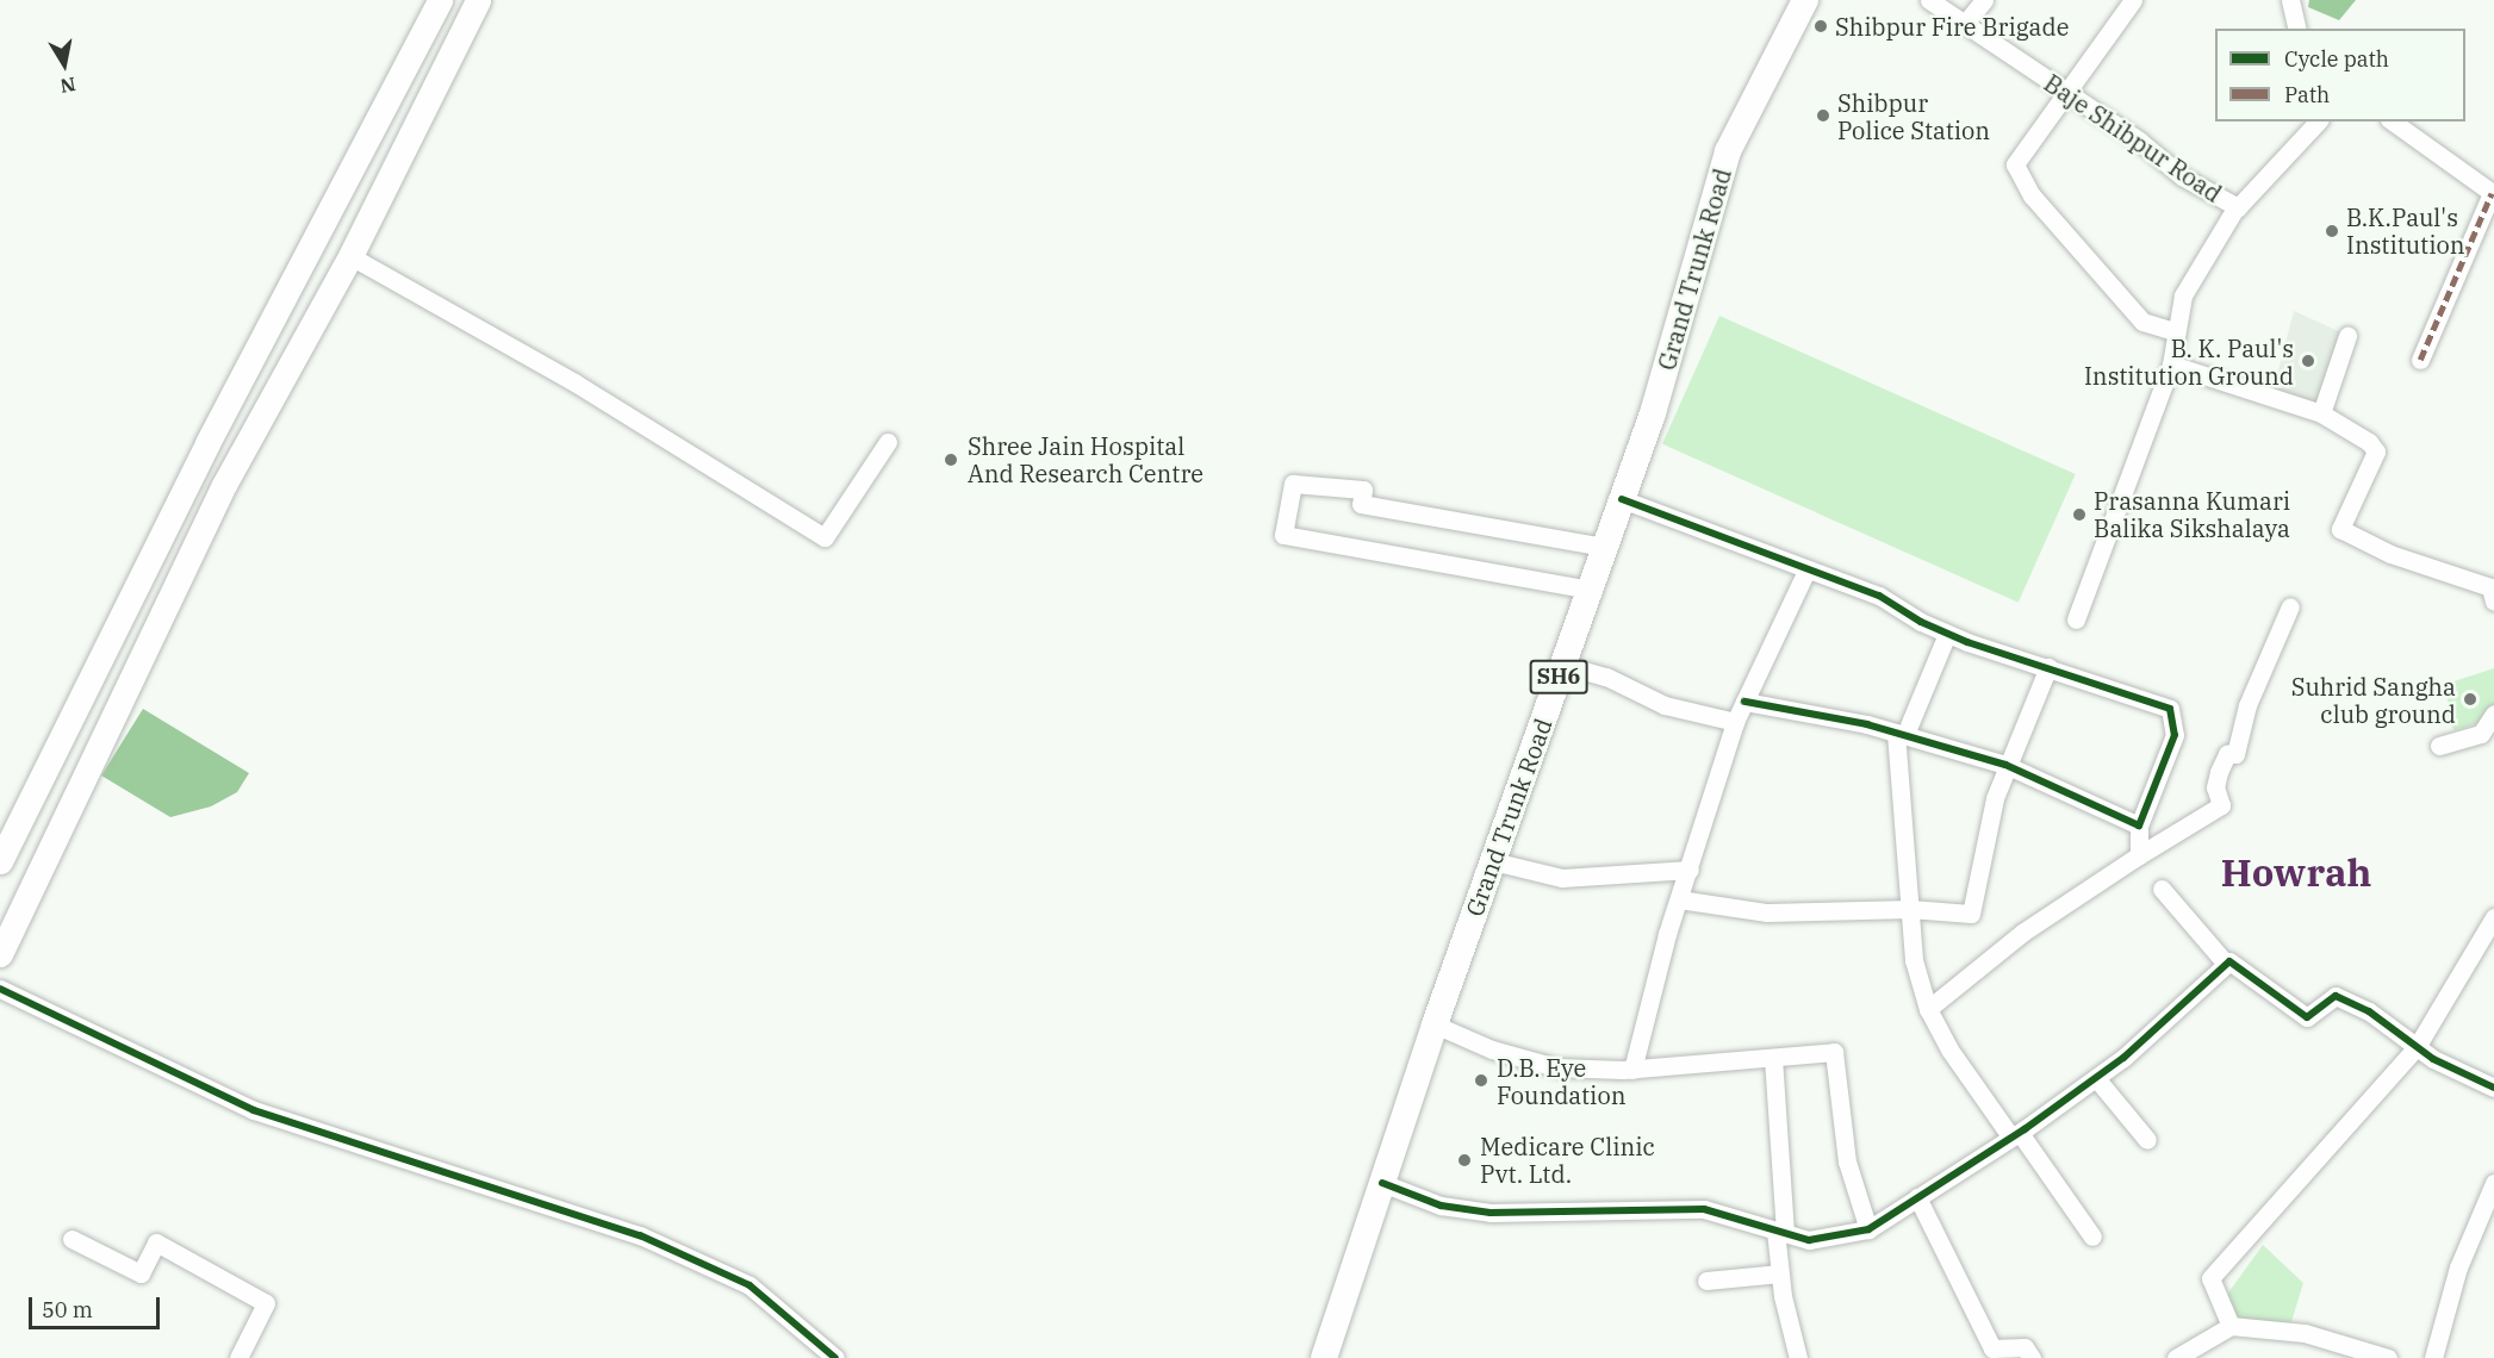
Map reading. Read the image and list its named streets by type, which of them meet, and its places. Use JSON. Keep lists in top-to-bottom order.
{
  "streets": {
    "main road": ["Grand Trunk Road", "SH6"],
    "street": ["Baje Shibpur Road"]
  },
  "districts": ["Howrah"],
  "places": [
    "Shibpur Fire Brigade",
    "Shibpur Police Station",
    "B.K.Paul's Institution",
    "B. K. Paul's Institution Ground",
    "Shree Jain Hospital And Research Centre",
    "Prasanna Kumari Balika Sikshalaya",
    "Suhrid Sangha club ground",
    "D.B. Eye Foundation",
    "Medicare Clinic Pvt. Ltd."
  ],
  "legend": ["Cycle path", "Path"],
  "scale_bar": "50 m",
  "north": "bottom"
}
